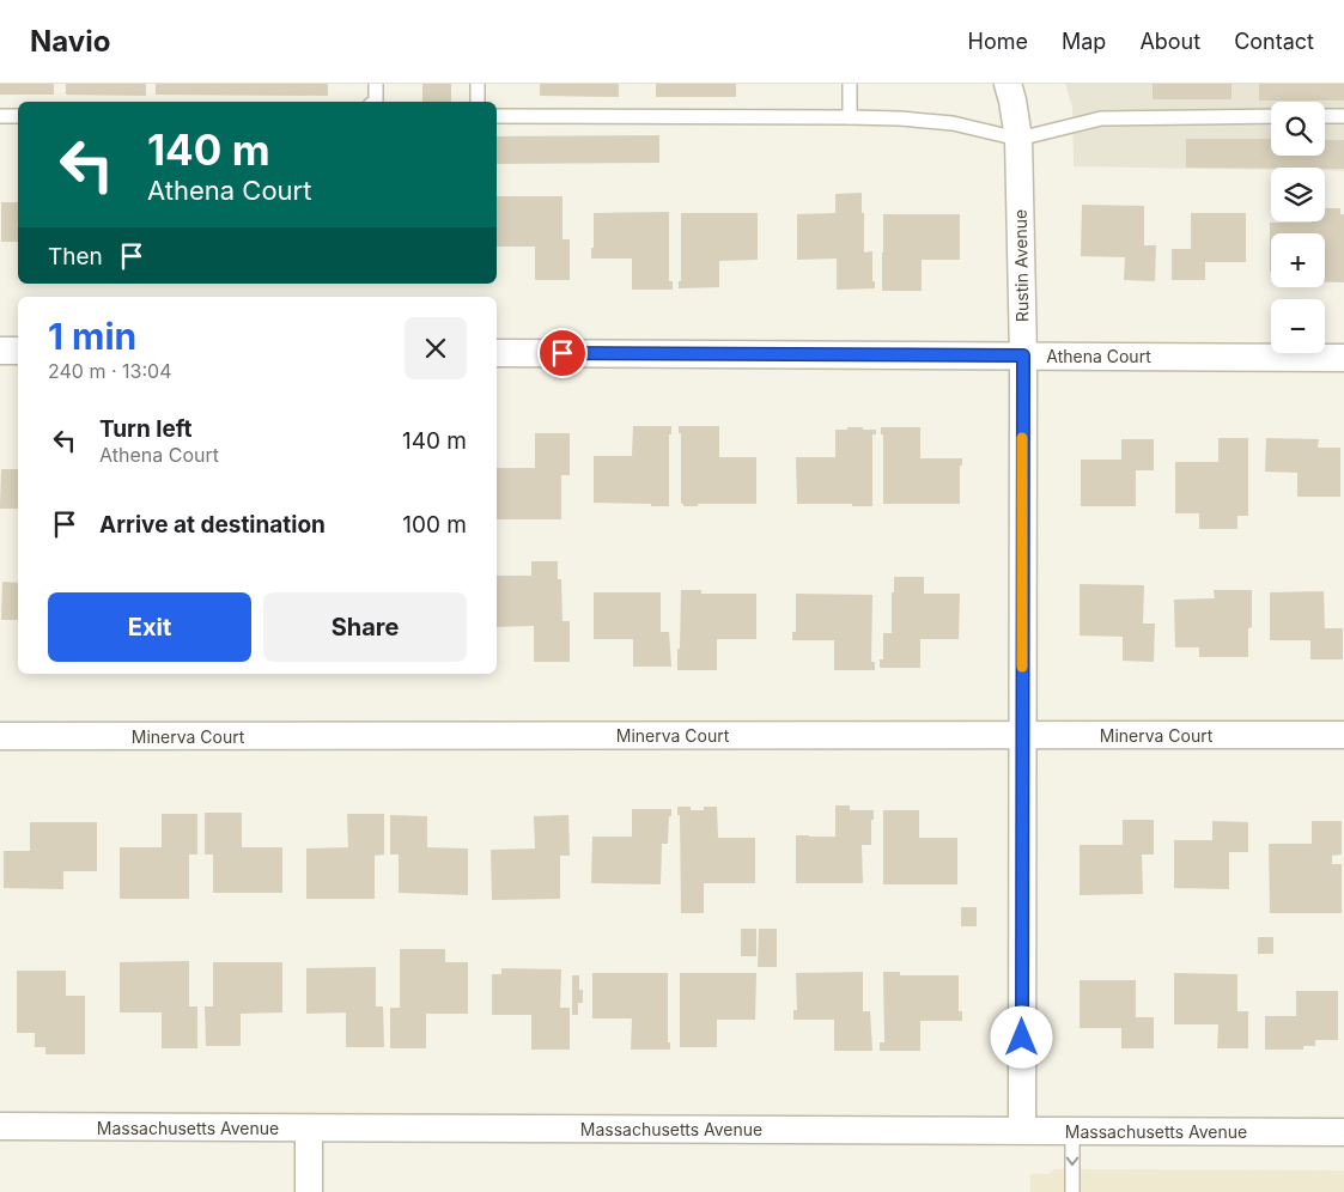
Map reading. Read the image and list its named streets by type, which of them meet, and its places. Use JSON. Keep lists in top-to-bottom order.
{
  "streets": {
    "street": [
      "Rustin Avenue",
      "Athena Court",
      "Minerva Court",
      "Massachusetts Avenue"
    ]
  },
  "crossings": [
    ["Rustin Avenue", "Athena Court"],
    ["Rustin Avenue", "Minerva Court"],
    ["Rustin Avenue", "Massachusetts Avenue"]
  ],
  "page": {
    "header": "Navio",
    "nav": [
      "Home",
      "Map",
      "About",
      "Contact"
    ],
    "map_buttons": ["+", "−"],
    "turn": ["140 m", "Athena Court"],
    "then": "Then",
    "heading": ["1 min", "240 m · 13:04"],
    "list": [
      {
        "name": "Turn left",
        "note": "Athena Court",
        "value": "140 m"
      },
      {
        "name": "Arrive at destination",
        "value": "100 m"
      }
    ],
    "buttons": ["Exit", "Share"]
  }
}
